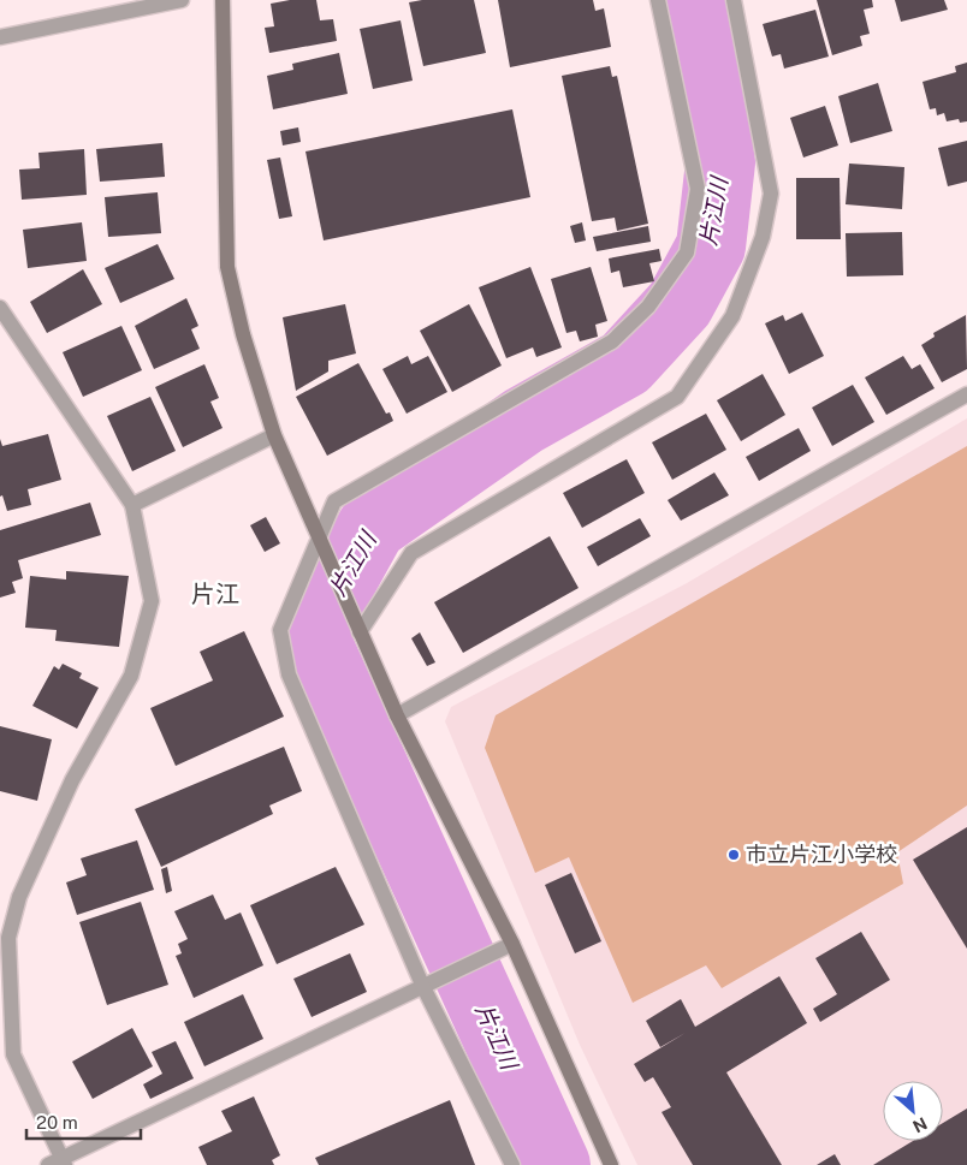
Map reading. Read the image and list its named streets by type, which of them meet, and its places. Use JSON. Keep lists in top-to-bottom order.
{
  "districts": ["片江"],
  "water": ["片江川"],
  "places": ["市立片江小学校"],
  "scale_bar": "20 m",
  "north": "bottom right"
}
